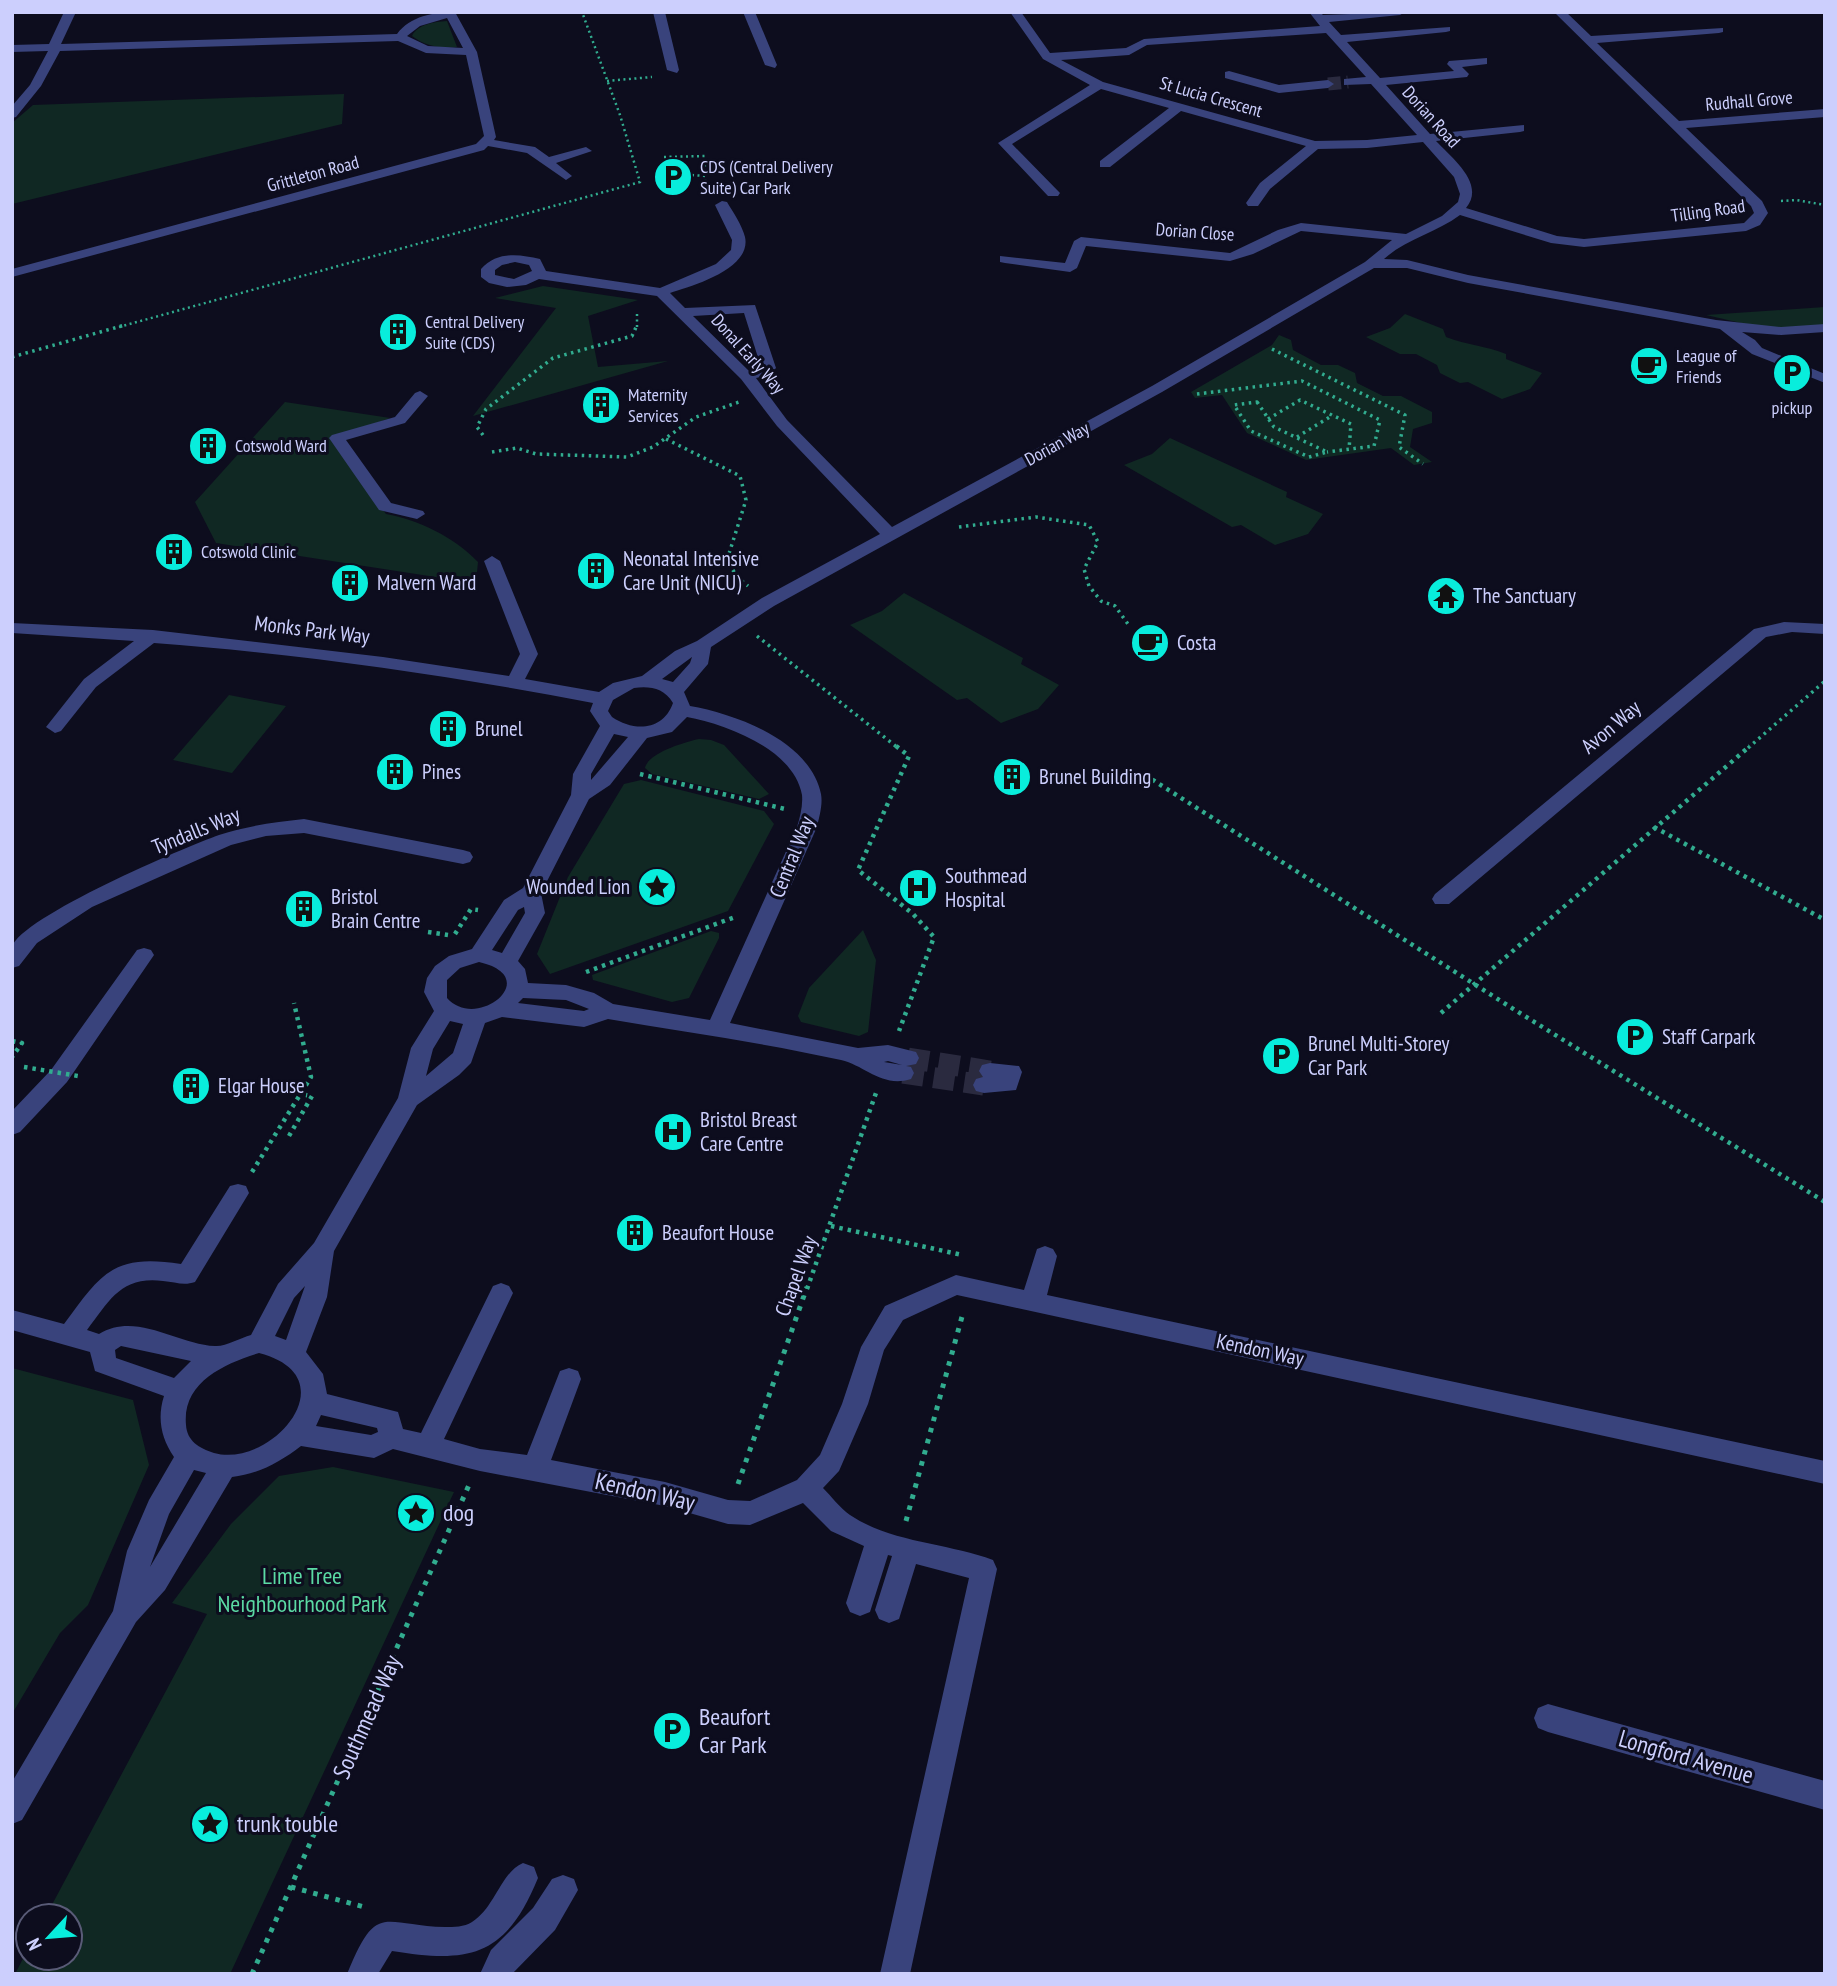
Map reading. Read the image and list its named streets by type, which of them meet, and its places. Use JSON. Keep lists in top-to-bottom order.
{
  "streets": {
    "street": [
      "St Lucia Crescent",
      "Rudhall Grove",
      "Dorian Road",
      "Grittleton Road",
      "Tilling Road",
      "Dorian Close",
      "Donal Early Way",
      "Dorian Way",
      "Monks Park Way",
      "Avon Way",
      "Tyndalls Way",
      "Central Way",
      "Kendon Way",
      "Longford Avenue"
    ],
    "path": ["Chapel Way", "Southmead Way"]
  },
  "crossings": [
    ["St Lucia Crescent", "Dorian Road"],
    ["Rudhall Grove", "Tilling Road"],
    ["Dorian Road", "Tilling Road"],
    ["Dorian Close", "Dorian Way"],
    ["Donal Early Way", "Dorian Way"],
    ["Dorian Way", "Monks Park Way"],
    ["Dorian Way", "Central Way"],
    ["Monks Park Way", "Central Way"],
    ["Chapel Way", "Kendon Way"],
    ["Kendon Way", "Southmead Way"]
  ],
  "parks": ["Lime Tree Neighbourhood Park"],
  "places": {
    "parking": [
      "CDS (Central Delivery Suite) Car Park",
      "pickup",
      "Staff Carpark",
      "Brunel Multi-Storey Car Park",
      "Beaufort Car Park"
    ],
    "building": [
      "Central Delivery Suite (CDS)",
      "Maternity Services",
      "Cotswold Ward",
      "Cotswold Clinic",
      "Neonatal Intensive Care Unit (NICU)",
      "Malvern Ward",
      "Brunel",
      "Pines",
      "Brunel Building",
      "Bristol Brain Centre",
      "Elgar House",
      "Beaufort House"
    ],
    "cafe": ["League of Friends", "Costa"],
    "temple": ["The Sanctuary"],
    "place": ["Wounded Lion", "dog", "trunk touble"],
    "hospital": ["Southmead Hospital", "Bristol Breast Care Centre"]
  },
  "north": "bottom left"
}
